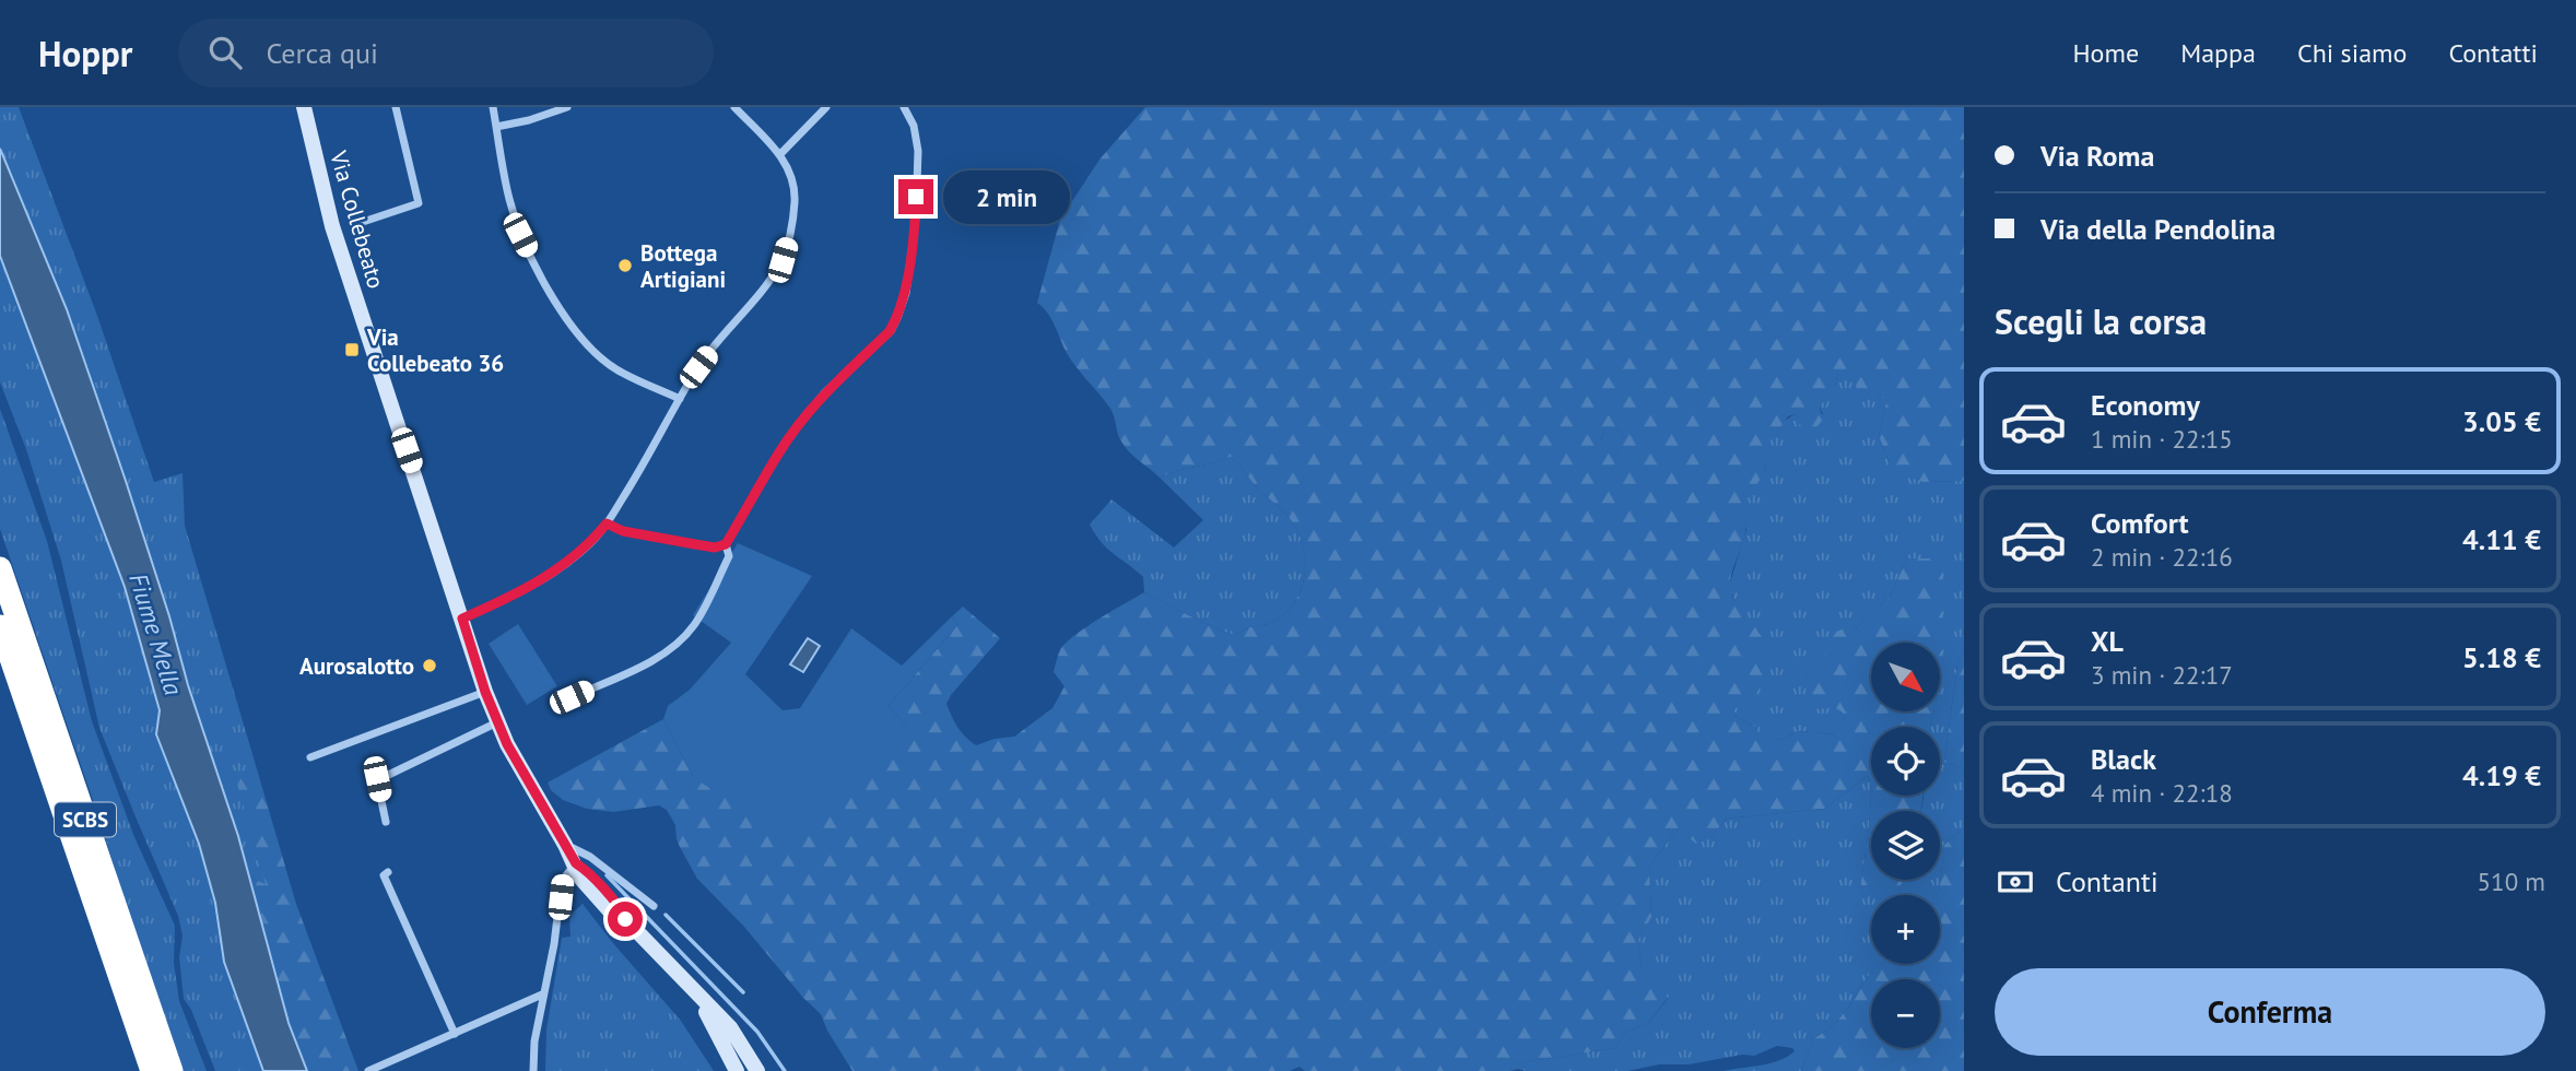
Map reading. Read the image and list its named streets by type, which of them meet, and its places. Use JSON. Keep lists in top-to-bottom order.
{
  "streets": {
    "highway": ["SCBS"],
    "street": ["Via Collebeato"]
  },
  "water": ["Fiume Mella"],
  "places": {
    "other": ["Bottega Artigiani", "Aurosalotto"],
    "transit": ["Via Collebeato 36"]
  },
  "north": "bottom right",
  "page": {
    "header": "Hoppr",
    "search": "Cerca qui",
    "nav": [
      "Home",
      "Mappa",
      "Chi siamo",
      "Contatti"
    ],
    "banner": ["Via Roma", "Via della Pendolina"],
    "bubble": "2 min",
    "heading": "Scegli la corsa",
    "list": [
      {
        "name": "Economy",
        "note": "1 min · 22:15",
        "value": "3.05 €"
      },
      {
        "name": "Comfort",
        "note": "2 min · 22:16",
        "value": "4.11 €"
      },
      {
        "name": "XL",
        "note": "3 min · 22:17",
        "value": "5.18 €"
      },
      {
        "name": "Black",
        "note": "4 min · 22:18",
        "value": "4.19 €"
      }
    ],
    "map_buttons": ["+", "−"],
    "pay": ["Contanti", "510 m"],
    "buttons": "Conferma"
  }
}
